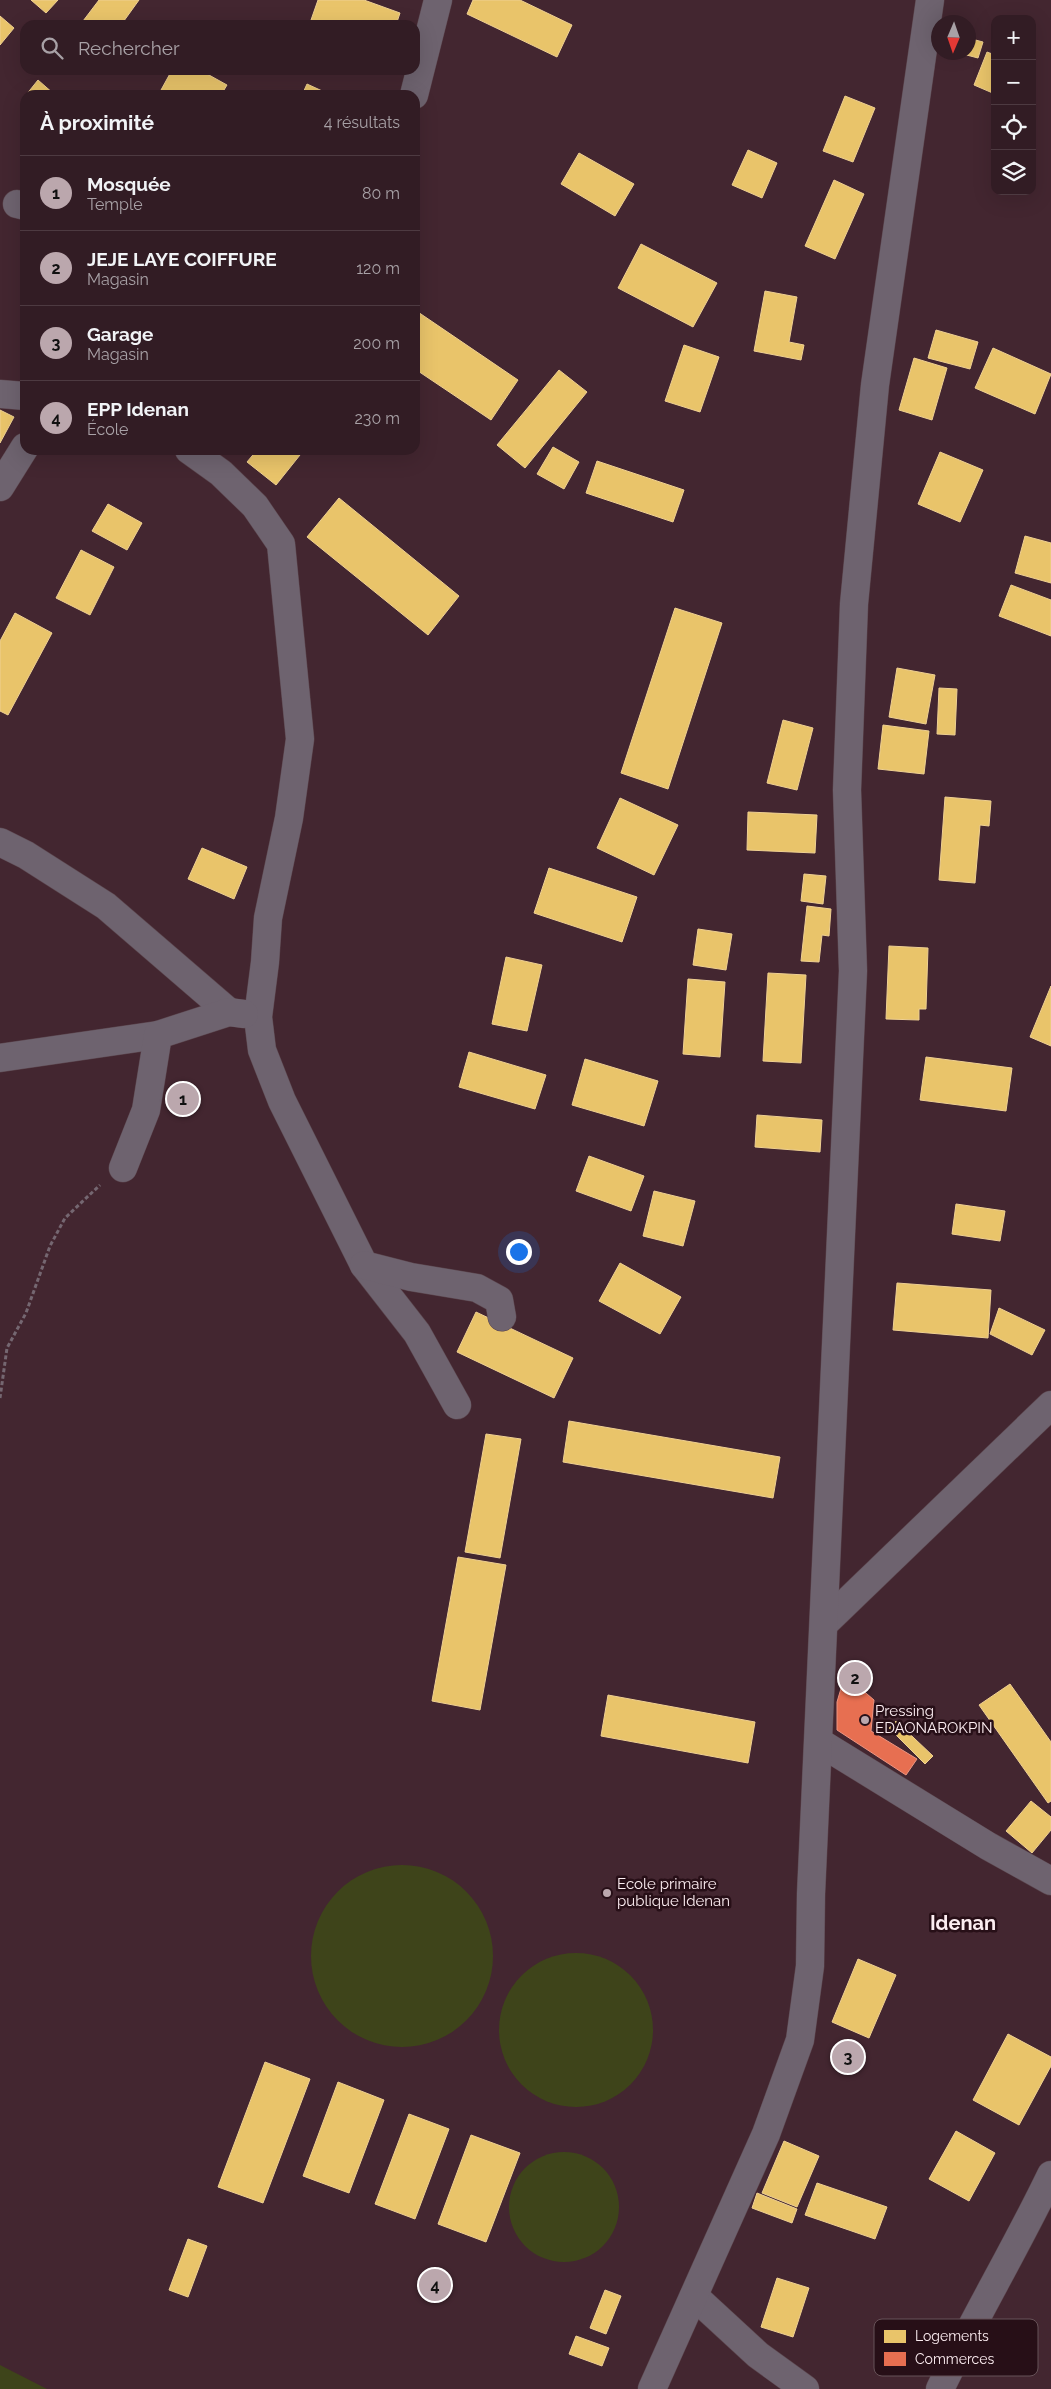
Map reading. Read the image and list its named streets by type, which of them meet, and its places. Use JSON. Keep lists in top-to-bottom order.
{
  "districts": ["Idenan"],
  "places": ["Pressing EDAONAROKPIN", "Ecole primaire publique Idenan"],
  "legend": ["Logements", "Commerces"],
  "north": "bottom",
  "page": {
    "map_buttons": ["+", "−"],
    "search": "Rechercher",
    "heading": ["À proximité", "4 résultats"],
    "list": [
      {
        "mark": "1",
        "name": "Mosquée",
        "note": "Temple",
        "value": "80 m"
      },
      {
        "mark": "2",
        "name": "JEJE LAYE COIFFURE",
        "note": "Magasin",
        "value": "120 m"
      },
      {
        "mark": "3",
        "name": "Garage",
        "note": "Magasin",
        "value": "200 m"
      },
      {
        "mark": "4",
        "name": "EPP Idenan",
        "note": "École",
        "value": "230 m"
      }
    ],
    "pins": [
      "1",
      "2",
      "3",
      "4"
    ]
  }
}
